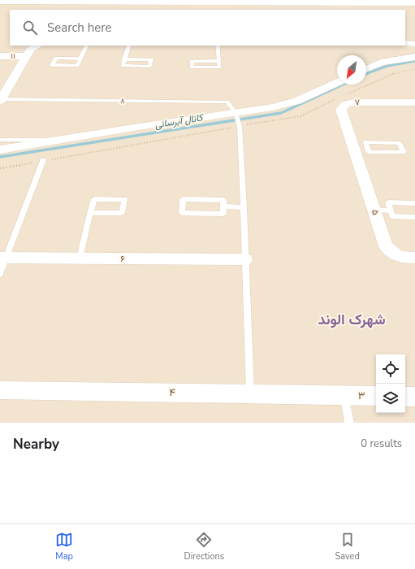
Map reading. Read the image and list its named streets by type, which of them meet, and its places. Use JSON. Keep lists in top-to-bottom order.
{
  "streets": {
    "street": [
      "۱۱",
      "۷",
      "۵",
      "۶",
      "۴",
      "۳"
    ],
    "lane": ["۸"]
  },
  "crossings": [
    ["۷", "۵"],
    ["۴", "۳"]
  ],
  "districts": ["شهرک الوند"],
  "water": ["کانال آبرسانی"],
  "north": "bottom left",
  "page": {
    "search": "Search here",
    "heading": ["Nearby", "0 results"],
    "nav": ["Map", "Directions", "Saved"]
  }
}
